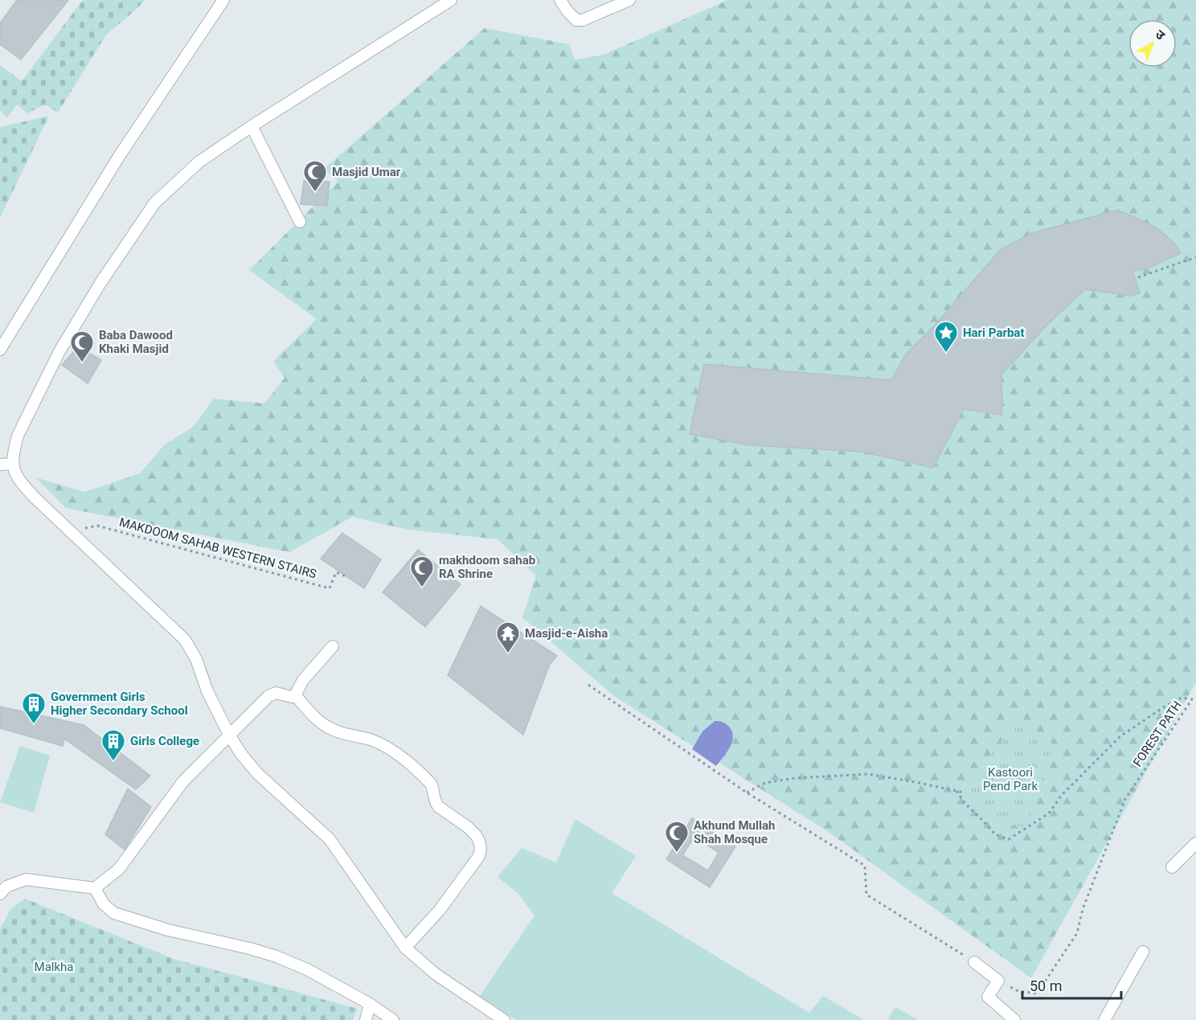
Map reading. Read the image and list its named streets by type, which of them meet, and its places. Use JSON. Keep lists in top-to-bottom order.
{
  "streets": {
    "path": ["MAKDOOM SAHAB WESTERN STAIRS", "FOREST PATH"]
  },
  "parks": ["Kastoori Pend Park", "Malkha"],
  "places": {
    "mosque": [
      "Masjid Umar",
      "Baba Dawood Khaki Masjid",
      "makhdoom sahab RA Shrine",
      "Akhund Mullah Shah Mosque"
    ],
    "place": ["Hari Parbat"],
    "temple": ["Masjid-e-Aisha"],
    "building": ["Government Girls Higher Secondary School", "Girls College"]
  },
  "scale_bar": "50 m",
  "north": "top right"
}
